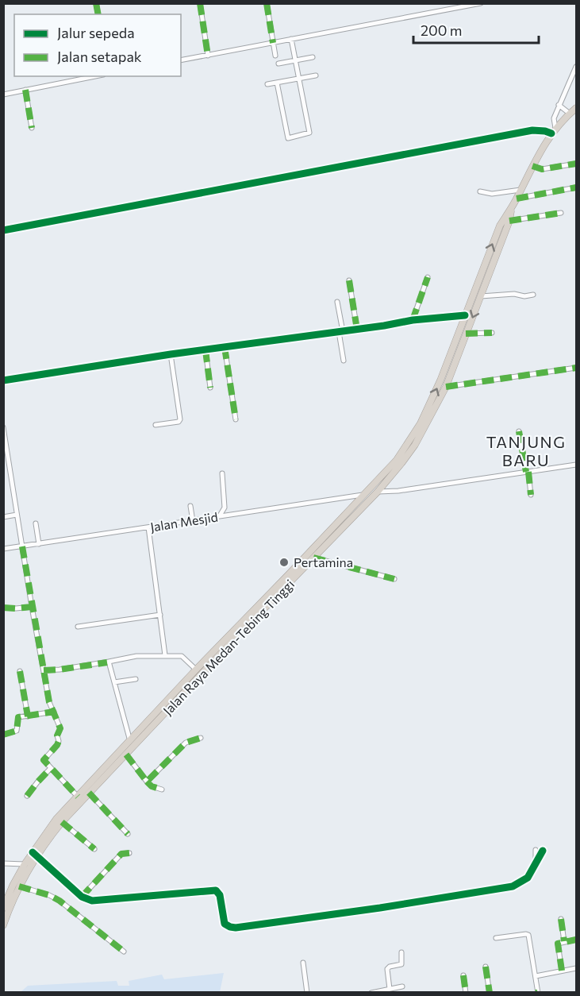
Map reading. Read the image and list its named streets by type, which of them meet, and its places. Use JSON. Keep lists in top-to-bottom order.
{
  "streets": {
    "highway": ["Jalan Raya Medan-Tebing Tinggi"],
    "street": ["Jalan Mesjid"]
  },
  "crossings": [
    ["Jalan Mesjid", "Jalan Raya Medan-Tebing Tinggi"]
  ],
  "districts": ["TANJUNG BARU"],
  "places": ["Pertamina"],
  "legend": ["Jalur sepeda", "Jalan setapak"],
  "scale_bar": "200 m"
}
